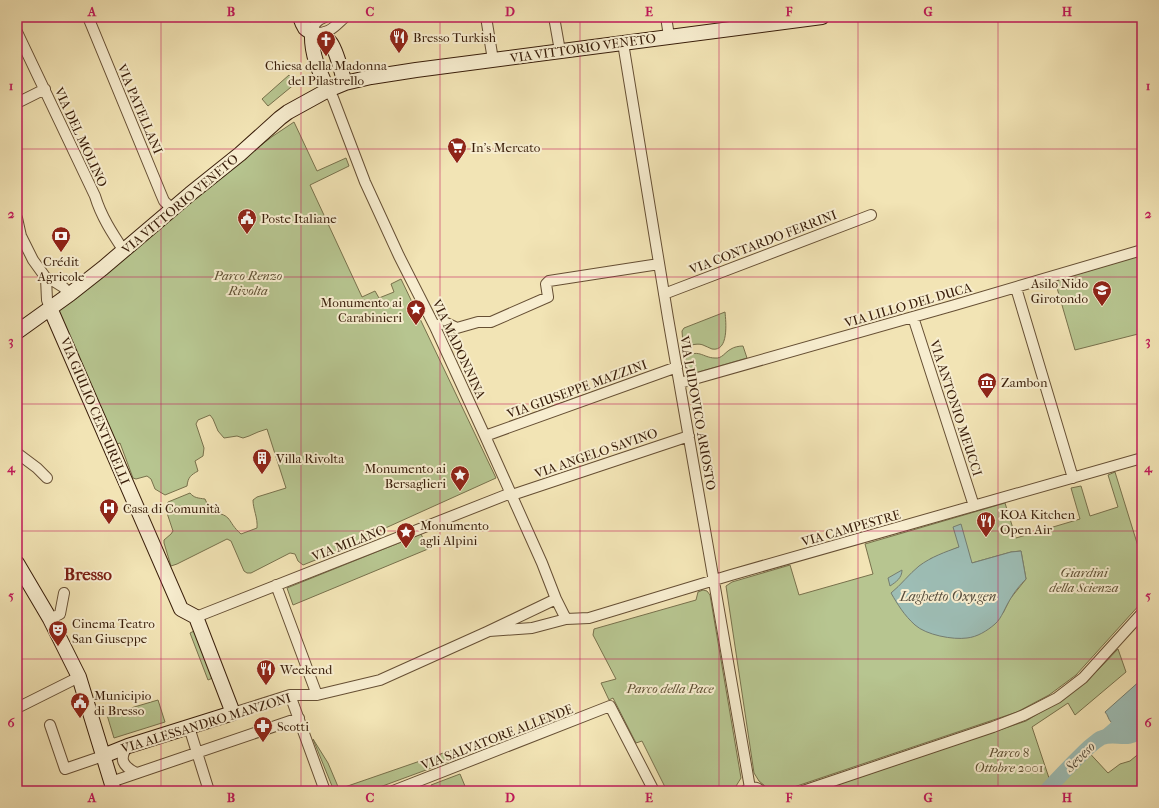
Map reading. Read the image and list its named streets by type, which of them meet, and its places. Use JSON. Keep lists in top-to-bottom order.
{
  "streets": {
    "street": [
      "VIA VITTORIO VENETO",
      "VIA PATELLANI",
      "VIA DEL MOLINO",
      "VIA CONTARDO FERRINI",
      "VIA LILLO DEL DUCA",
      "VIA MADONNINA",
      "VIA GIUSEPPE MAZZINI",
      "VIA ANTONIO MEUCCI",
      "VIA GIULIO CENTURELLI",
      "VIA LUDOVICO ARIOSTO",
      "VIA ANGELO SAVINO",
      "VIA CAMPESTRE",
      "VIA MILANO",
      "VIA ALESSANDRO MANZONI",
      "VIA SALVATORE ALLENDE"
    ]
  },
  "crossings": [
    ["VIA VITTORIO VENETO", "VIA PATELLANI"],
    ["VIA VITTORIO VENETO", "VIA DEL MOLINO"],
    ["VIA VITTORIO VENETO", "VIA MADONNINA"],
    ["VIA VITTORIO VENETO", "VIA GIULIO CENTURELLI"],
    ["VIA VITTORIO VENETO", "VIA LUDOVICO ARIOSTO"],
    ["VIA CONTARDO FERRINI", "VIA LUDOVICO ARIOSTO"],
    ["VIA LILLO DEL DUCA", "VIA ANTONIO MEUCCI"],
    ["VIA LILLO DEL DUCA", "VIA LUDOVICO ARIOSTO"],
    ["VIA MADONNINA", "VIA GIUSEPPE MAZZINI"],
    ["VIA MADONNINA", "VIA ANGELO SAVINO"],
    ["VIA MADONNINA", "VIA CAMPESTRE"],
    ["VIA MADONNINA", "VIA MILANO"],
    ["VIA MADONNINA", "VIA ALESSANDRO MANZONI"],
    ["VIA GIUSEPPE MAZZINI", "VIA LUDOVICO ARIOSTO"],
    ["VIA ANTONIO MEUCCI", "VIA CAMPESTRE"],
    ["VIA GIULIO CENTURELLI", "VIA MILANO"],
    ["VIA LUDOVICO ARIOSTO", "VIA ANGELO SAVINO"],
    ["VIA LUDOVICO ARIOSTO", "VIA CAMPESTRE"],
    ["VIA ANGELO SAVINO", "VIA MILANO"],
    ["VIA CAMPESTRE", "VIA ALESSANDRO MANZONI"]
  ],
  "districts": ["Bresso"],
  "water": ["Laghetto Oxy.gen", "Seveso"],
  "parks": [
    "Parco Renzo Rivolta",
    "Giardini della Scienza",
    "Parco della Pace",
    "Parco 8 Ottobre 2001"
  ],
  "places": {
    "restaurant": ["Bresso Turkish", "KOA Kitchen Open Air", "Weekend"],
    "church": ["Chiesa della Madonna del Pilastrello"],
    "supermarket": ["In's Mercato"],
    "public building": ["Poste Italiane", "Municipio di Bresso"],
    "bank": ["Crédit Agricole"],
    "school or university": ["Asilo Nido Girotondo"],
    "place": ["Monumento ai Carabinieri", "Monumento ai Bersaglieri", "Monumento agli Alpini"],
    "museum": ["Zambon"],
    "building": ["Villa Rivolta"],
    "hospital": ["Casa di Comunità"],
    "theatre": ["Cinema Teatro San Giuseppe"],
    "pharmacy": ["Scotti"]
  },
  "grid": {
    "columns": [
      "A",
      "B",
      "C",
      "D",
      "E",
      "F",
      "G",
      "H"
    ],
    "rows": [
      "1",
      "2",
      "3",
      "4",
      "5",
      "6"
    ]
  }
}
